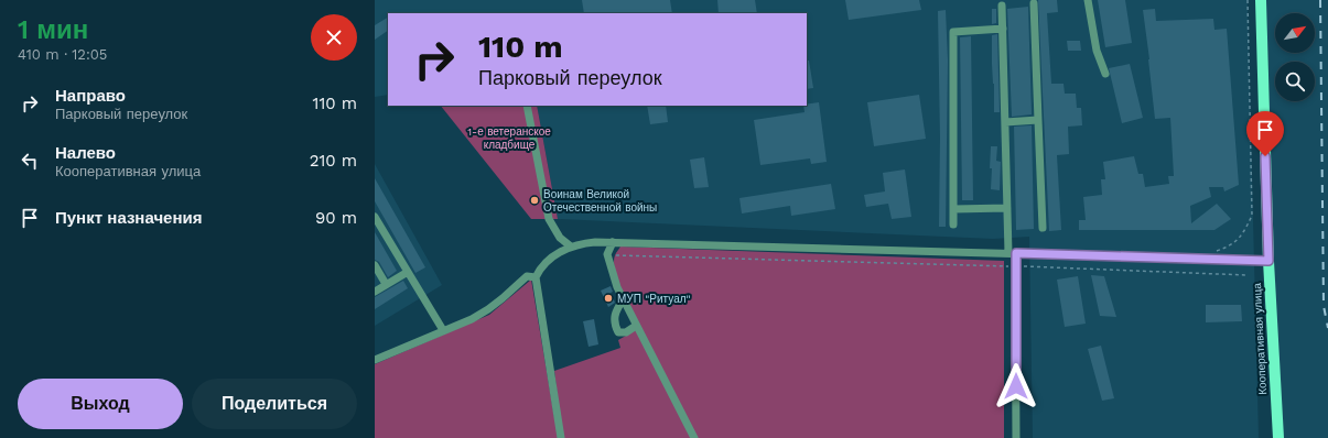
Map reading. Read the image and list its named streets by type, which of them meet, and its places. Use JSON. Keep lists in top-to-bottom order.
{
  "streets": {
    "main road": ["Кооперативная улица"]
  },
  "parks": ["1-е ветеранское кладбище"],
  "places": ["Воинам Великой Отечественной войны", "МУП \"Ритуал\""],
  "north": "top right",
  "page": {
    "heading": ["1 мин", "410 m · 12:05"],
    "turn": ["110 m", "Парковый переулок"],
    "list": [
      {
        "name": "Направо",
        "note": "Парковый переулок",
        "value": "110 m"
      },
      {
        "name": "Налево",
        "note": "Кооперативная улица",
        "value": "210 m"
      },
      {
        "name": "Пункт назначения",
        "value": "90 m"
      }
    ],
    "buttons": ["Выход", "Поделиться"]
  }
}
